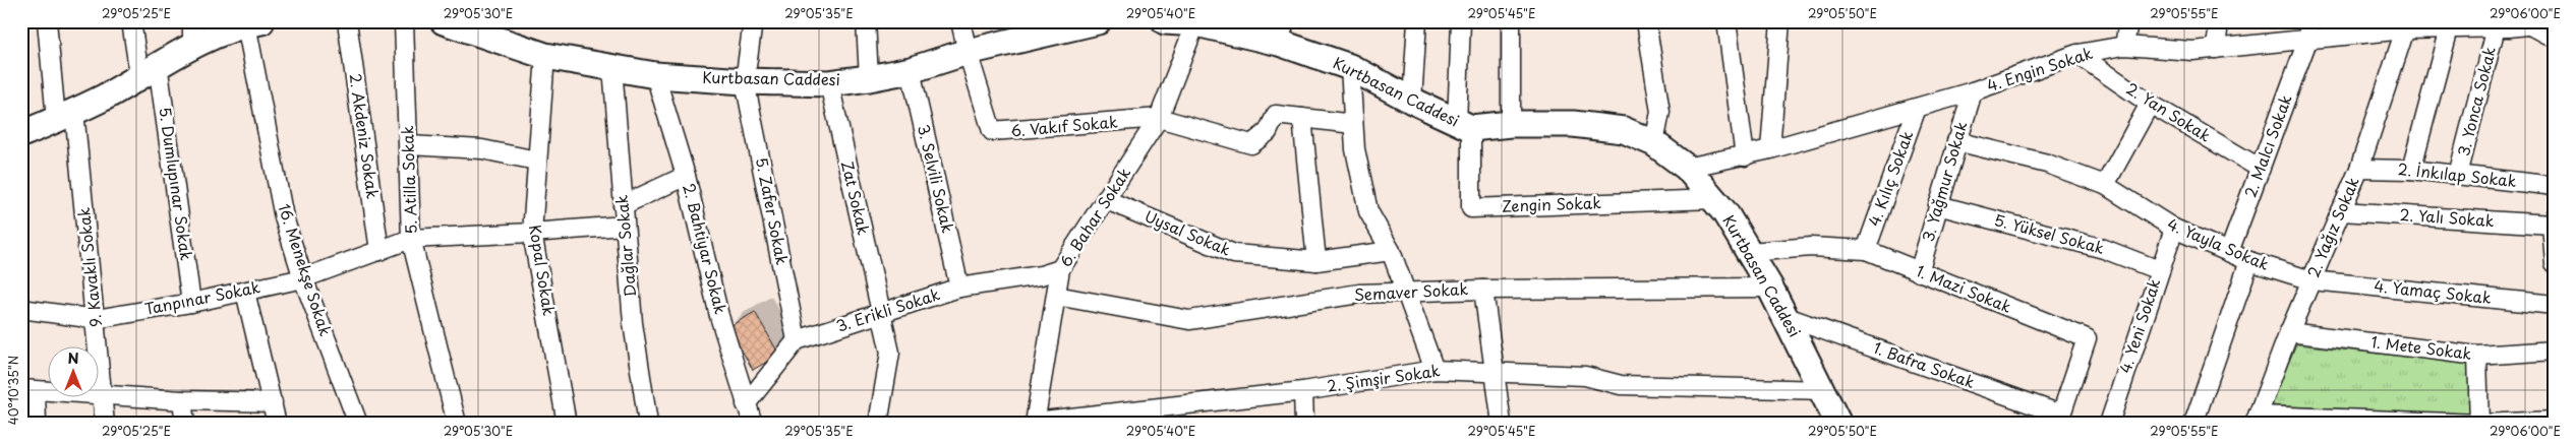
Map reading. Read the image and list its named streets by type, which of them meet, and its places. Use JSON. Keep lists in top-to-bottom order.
{
  "streets": {
    "main road": ["Kurtbasan Caddesi"],
    "street": [
      "4. Engin Sokak",
      "3. Yonca Sokak",
      "2. Yan Sokak",
      "6. Vakıf Sokak",
      "2. Akdeniz Sokak",
      "2. Malcı Sokak",
      "2. İnkılap Sokak",
      "3. Selvili Sokak",
      "4. Kılıç Sokak",
      "5. Atilla Sokak",
      "3. Yağmur Sokak",
      "5. Dumlupınar Sokak",
      "Zat Sokak",
      "Zengin Sokak",
      "5. Zafer Sokak",
      "6. Bahar Sokak",
      "2. Yalı Sokak",
      "2. Yağız Sokak",
      "Uysal Sokak",
      "5. Yüksel Sokak",
      "4. Yayla Sokak",
      "Dağlar Sokak",
      "2. Bahtiyar Sokak",
      "9. Kavaklı Sokak",
      "16. Menekşe Sokak",
      "Kopal Sokak",
      "1. Mazi Sokak",
      "Semaver Sokak",
      "4. Yamaç Sokak",
      "Tanpınar Sokak",
      "3. Erikli Sokak",
      "4. Yeni Sokak",
      "1. Mete Sokak",
      "1. Bafra Sokak",
      "2. Şimşir Sokak"
    ]
  },
  "crossings": [
    ["4. Engin Sokak", "Kurtbasan Caddesi"],
    ["4. Engin Sokak", "3. Yonca Sokak"],
    ["4. Engin Sokak", "2. Yan Sokak"],
    ["4. Engin Sokak", "2. Malcı Sokak"],
    ["4. Engin Sokak", "4. Kılıç Sokak"],
    ["4. Engin Sokak", "3. Yağmur Sokak"],
    ["4. Engin Sokak", "2. Yağız Sokak"],
    ["Kurtbasan Caddesi", "6. Vakıf Sokak"],
    ["Kurtbasan Caddesi", "3. Selvili Sokak"],
    ["Kurtbasan Caddesi", "Zat Sokak"],
    ["Kurtbasan Caddesi", "Zengin Sokak"],
    ["Kurtbasan Caddesi", "5. Zafer Sokak"],
    ["Kurtbasan Caddesi", "6. Bahar Sokak"],
    ["Kurtbasan Caddesi", "Dağlar Sokak"],
    ["Kurtbasan Caddesi", "2. Bahtiyar Sokak"],
    ["Kurtbasan Caddesi", "Kopal Sokak"],
    ["Kurtbasan Caddesi", "1. Mazi Sokak"],
    ["Kurtbasan Caddesi", "Semaver Sokak"],
    ["Kurtbasan Caddesi", "1. Bafra Sokak"],
    ["Kurtbasan Caddesi", "2. Şimşir Sokak"],
    ["3. Yonca Sokak", "2. İnkılap Sokak"],
    ["2. Yan Sokak", "2. Malcı Sokak"],
    ["6. Vakıf Sokak", "6. Bahar Sokak"],
    ["2. Akdeniz Sokak", "Tanpınar Sokak"],
    ["2. Malcı Sokak", "4. Yayla Sokak"],
    ["2. İnkılap Sokak", "2. Yağız Sokak"],
    ["3. Selvili Sokak", "3. Erikli Sokak"],
    ["4. Kılıç Sokak", "1. Mazi Sokak"],
    ["5. Atilla Sokak", "Tanpınar Sokak"],
    ["3. Yağmur Sokak", "5. Yüksel Sokak"],
    ["3. Yağmur Sokak", "4. Yayla Sokak"],
    ["3. Yağmur Sokak", "1. Mazi Sokak"],
    ["5. Dumlupınar Sokak", "Tanpınar Sokak"],
    ["Zat Sokak", "3. Erikli Sokak"],
    ["5. Zafer Sokak", "3. Erikli Sokak"],
    ["6. Bahar Sokak", "Uysal Sokak"],
    ["6. Bahar Sokak", "Semaver Sokak"],
    ["6. Bahar Sokak", "3. Erikli Sokak"],
    ["6. Bahar Sokak", "2. Şimşir Sokak"],
    ["2. Yalı Sokak", "2. Yağız Sokak"],
    ["2. Yağız Sokak", "4. Yayla Sokak"],
    ["2. Yağız Sokak", "4. Yamaç Sokak"],
    ["2. Yağız Sokak", "1. Mete Sokak"],
    ["5. Yüksel Sokak", "4. Yeni Sokak"],
    ["4. Yayla Sokak", "4. Yamaç Sokak"],
    ["4. Yayla Sokak", "4. Yeni Sokak"],
    ["Dağlar Sokak", "Tanpınar Sokak"],
    ["9. Kavaklı Sokak", "Tanpınar Sokak"],
    ["16. Menekşe Sokak", "Tanpınar Sokak"],
    ["Kopal Sokak", "Tanpınar Sokak"],
    ["1. Mazi Sokak", "1. Bafra Sokak"]
  ],
  "north": "top",
  "coordinates": [
    "29°05'25\"E",
    "29°05'30\"E",
    "29°05'35\"E",
    "29°05'40\"E",
    "29°05'45\"E",
    "29°05'50\"E",
    "29°05'55\"E",
    "29°06'00\"E",
    "40°10'35\"N"
  ]
}
